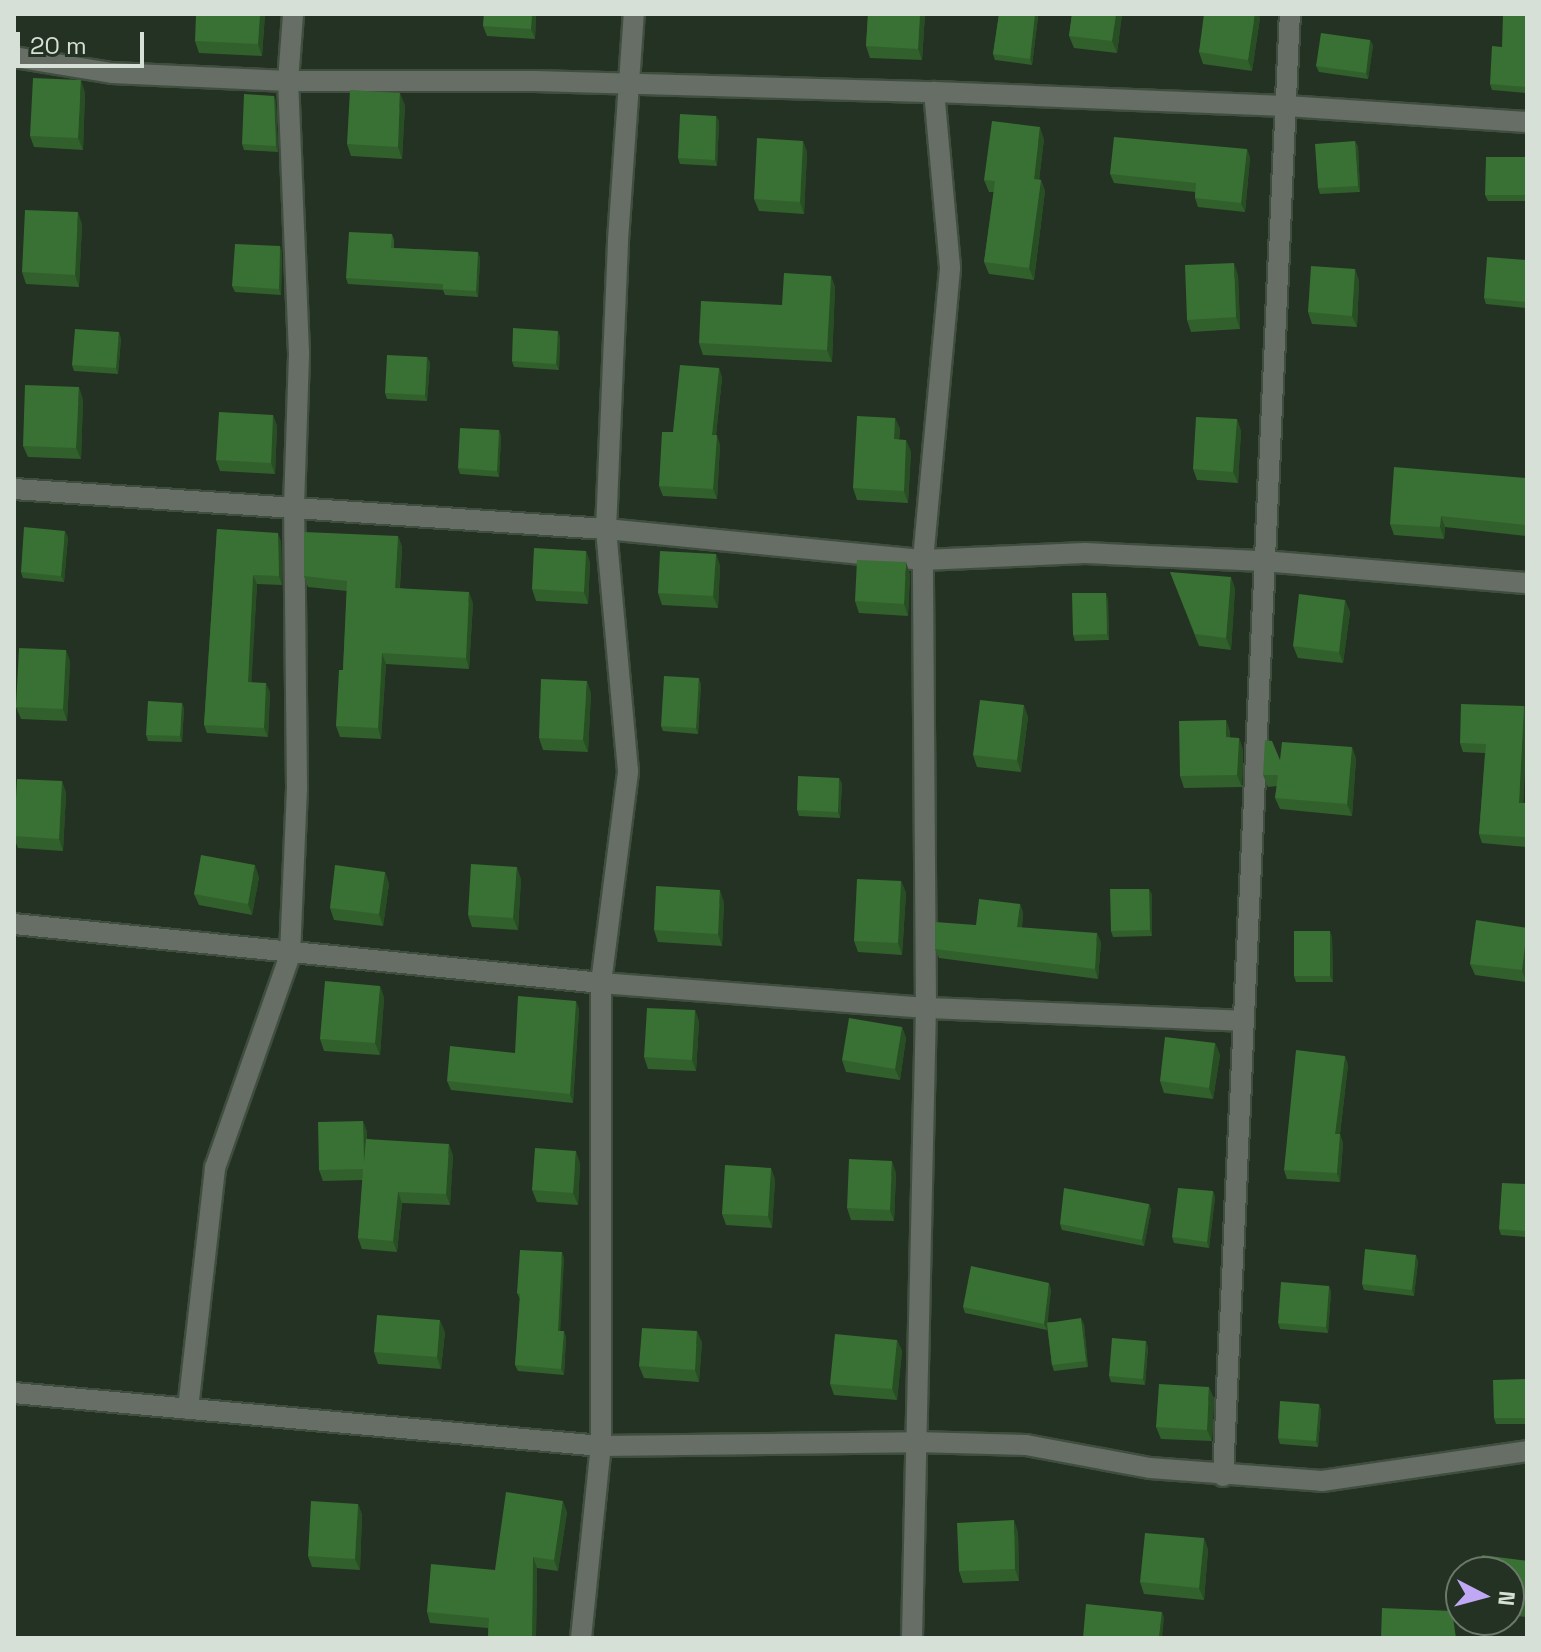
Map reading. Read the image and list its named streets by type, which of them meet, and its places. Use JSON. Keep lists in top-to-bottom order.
{
  "scale_bar": "20 m",
  "north": "right"
}
